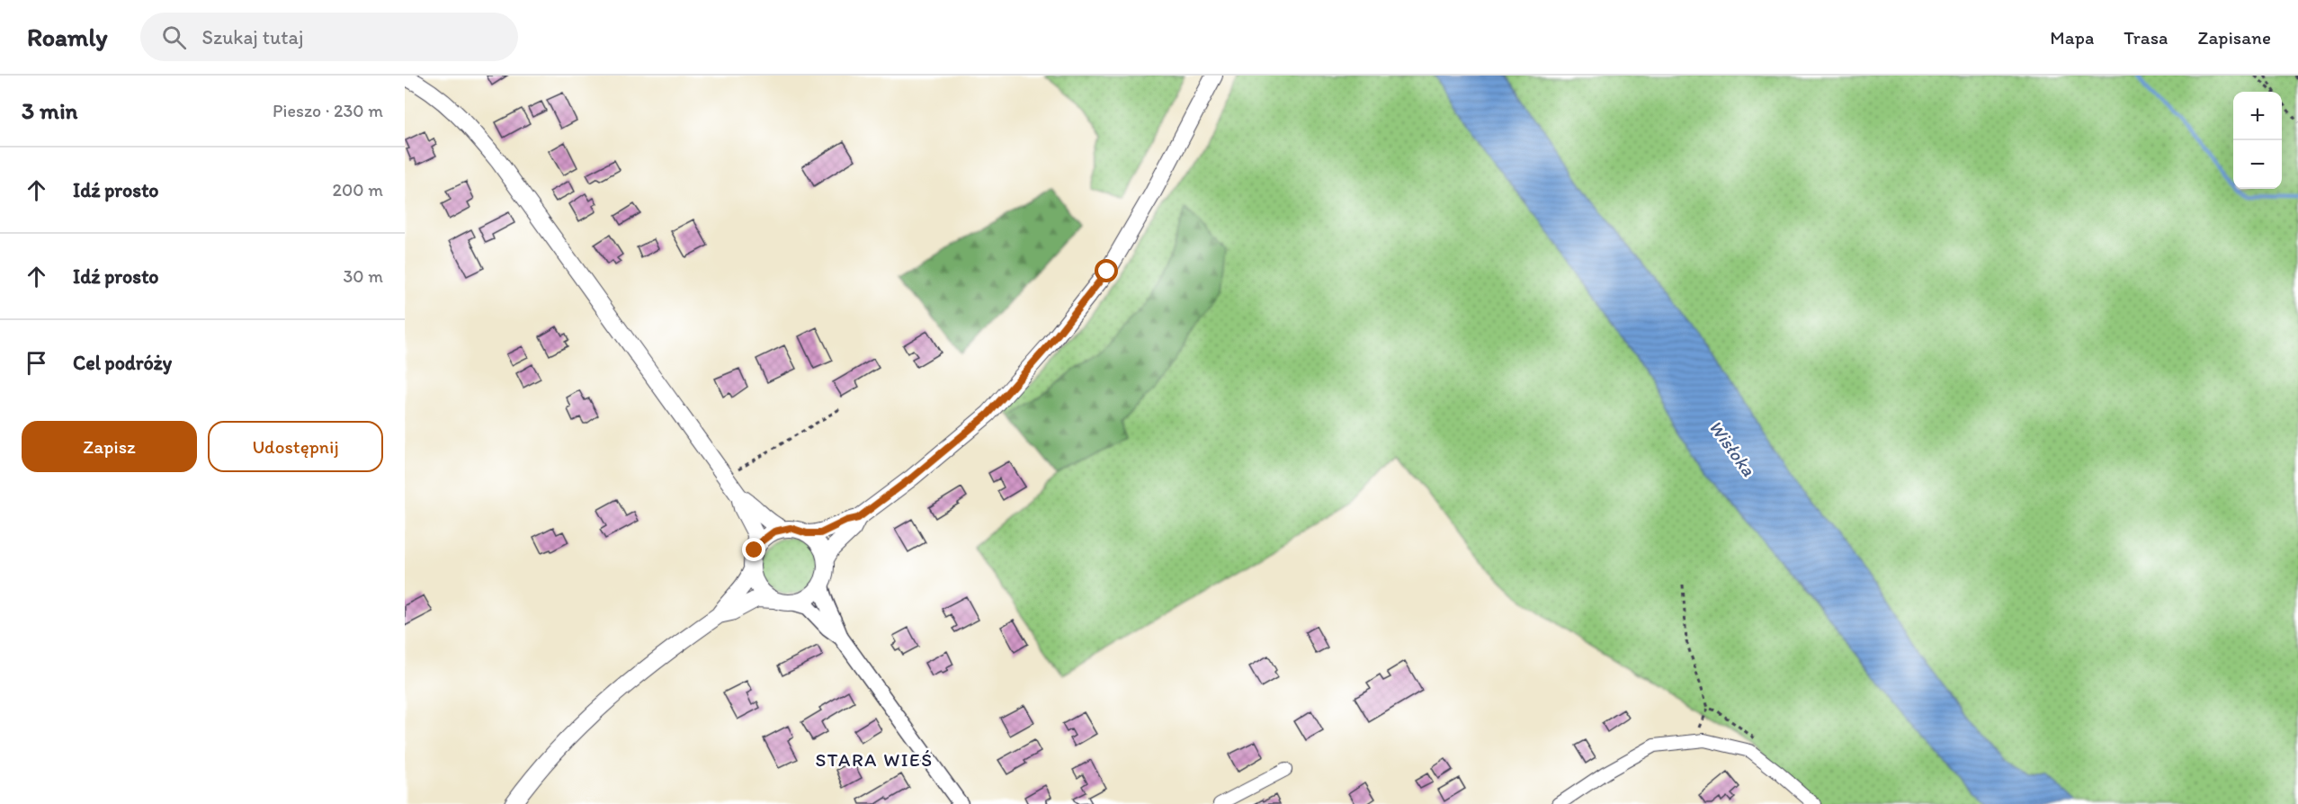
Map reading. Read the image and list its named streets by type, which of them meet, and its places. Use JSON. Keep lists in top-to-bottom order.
{
  "districts": ["STARA WIEŚ"],
  "water": ["Wisłoka"],
  "page": {
    "header": "Roamly",
    "search": "Szukaj tutaj",
    "nav": ["Mapa", "Trasa", "Zapisane"],
    "heading": ["3 min", "Pieszo · 230 m"],
    "map_buttons": ["+", "−"],
    "list": [
      ["Idź prosto", "200 m"],
      ["Idź prosto", "30 m"],
      "Cel podróży"
    ],
    "buttons": ["Zapisz", "Udostępnij"]
  }
}
